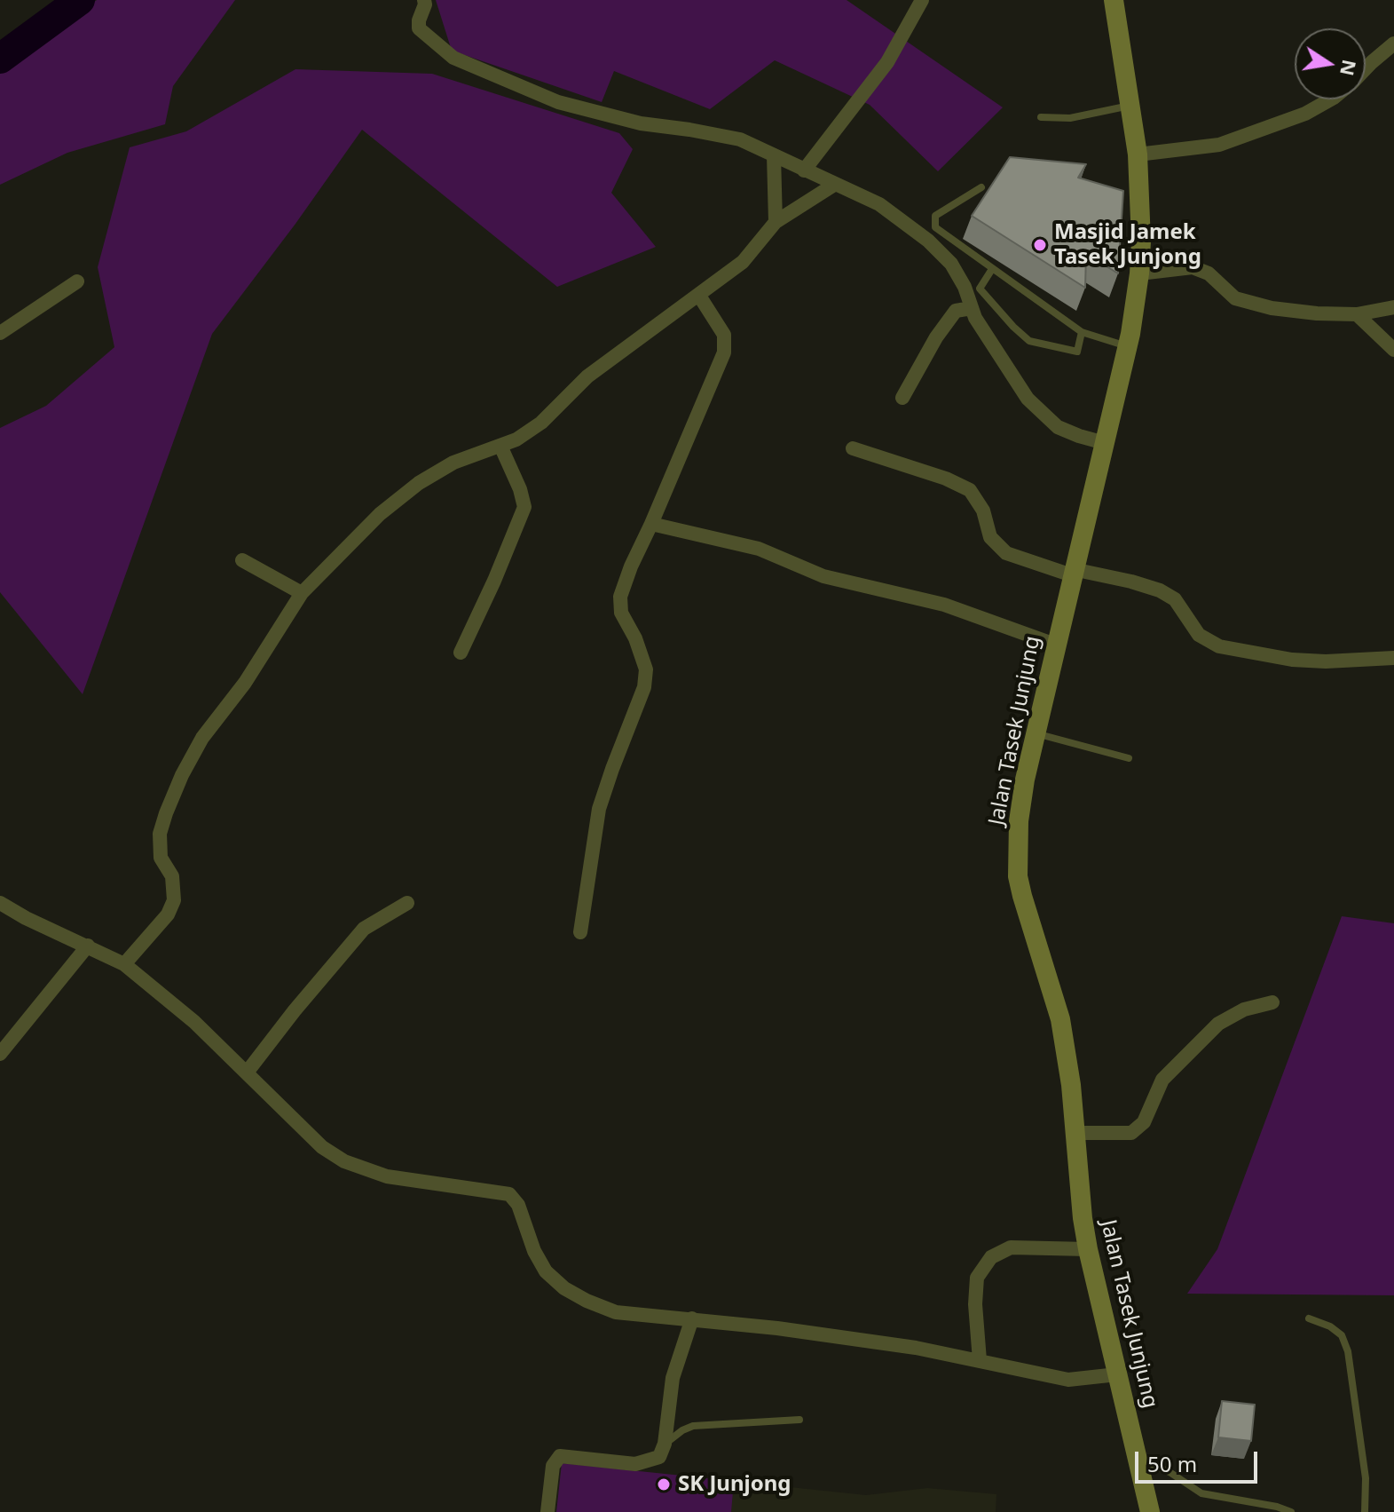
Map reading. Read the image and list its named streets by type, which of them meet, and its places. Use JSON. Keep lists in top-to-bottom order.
{
  "streets": {
    "main road": ["Jalan Tasek Junjung"]
  },
  "places": ["Masjid Jamek Tasek Junjong", "SK Junjong"],
  "scale_bar": "50 m",
  "north": "right"
}
